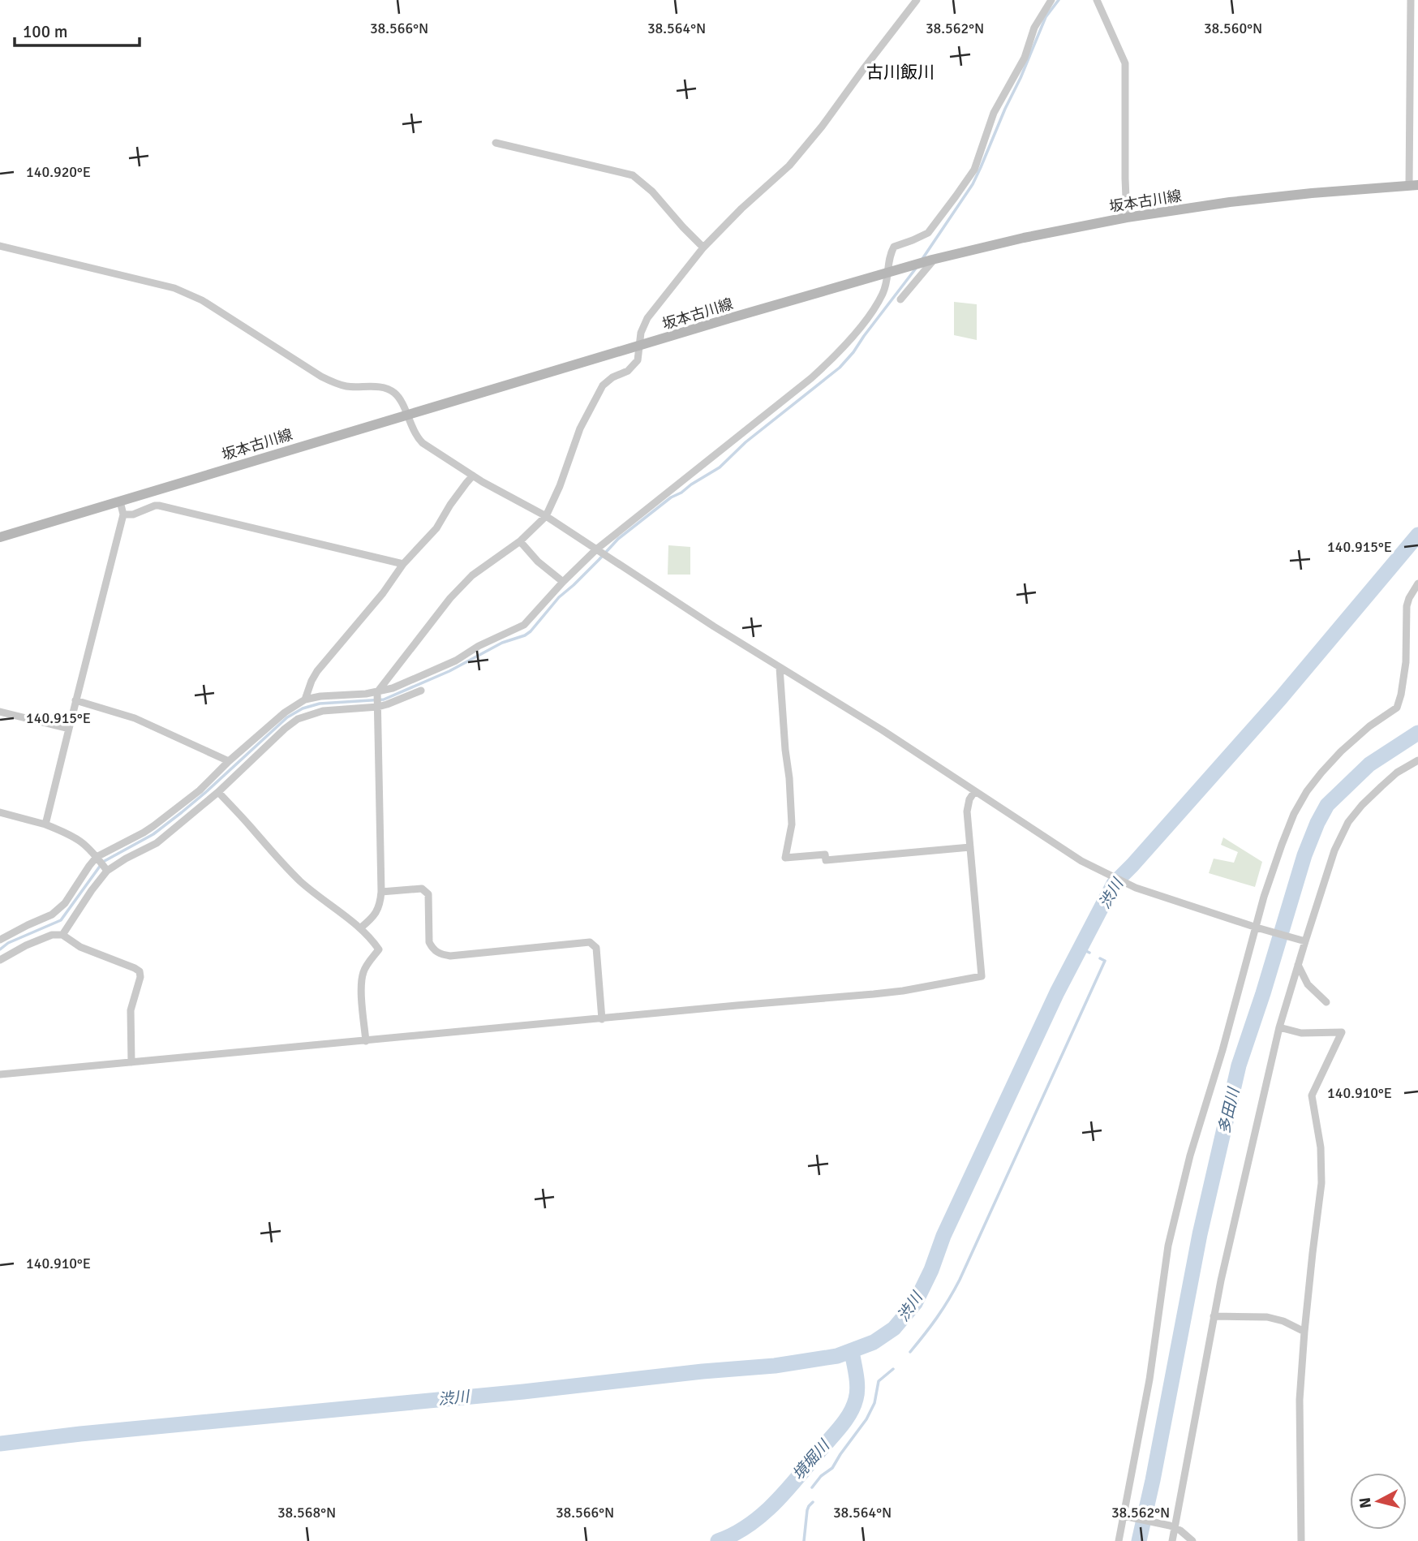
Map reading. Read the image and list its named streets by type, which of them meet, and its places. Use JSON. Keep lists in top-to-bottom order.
{
  "streets": {
    "main road": ["坂本古川線"]
  },
  "districts": ["古川飯川"],
  "water": ["渋川", "多田川", "境堀川"],
  "scale_bar": "100 m",
  "north": "left",
  "coordinates": [
    "38.566°N",
    "38.564°N",
    "38.562°N",
    "38.560°N",
    "140.920°E",
    "140.915°E",
    "140.910°E",
    "38.568°N"
  ]
}
